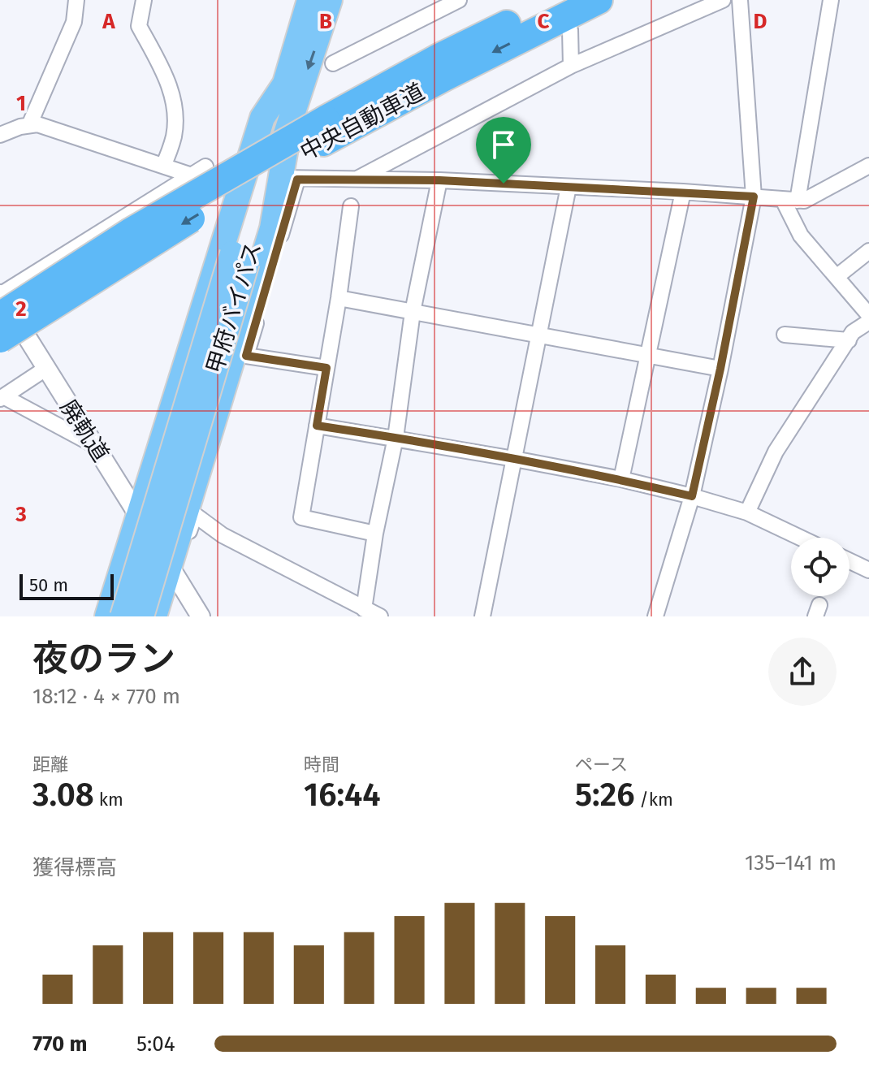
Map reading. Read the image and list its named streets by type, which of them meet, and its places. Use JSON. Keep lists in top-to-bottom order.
{
  "streets": {
    "highway": ["中央自動車道", "甲府バイパス"],
    "street": ["廃軌道"]
  },
  "scale_bar": "50 m",
  "page": {
    "scale": "50 m",
    "heading": ["夜のラン", "18:12 · 4 × 770 m"],
    "stats": [
      ["距離", "3.08 km"],
      ["時間", "16:44"],
      ["ペース", "5:26 /km"]
    ],
    "chart": ["獲得標高", "135–141 m"],
    "list": [
      {
        "name": "770 m",
        "note": "5:04"
      }
    ]
  },
  "grid": {
    "columns": [
      "A",
      "B",
      "C",
      "D"
    ],
    "rows": ["1", "2", "3"]
  }
}
